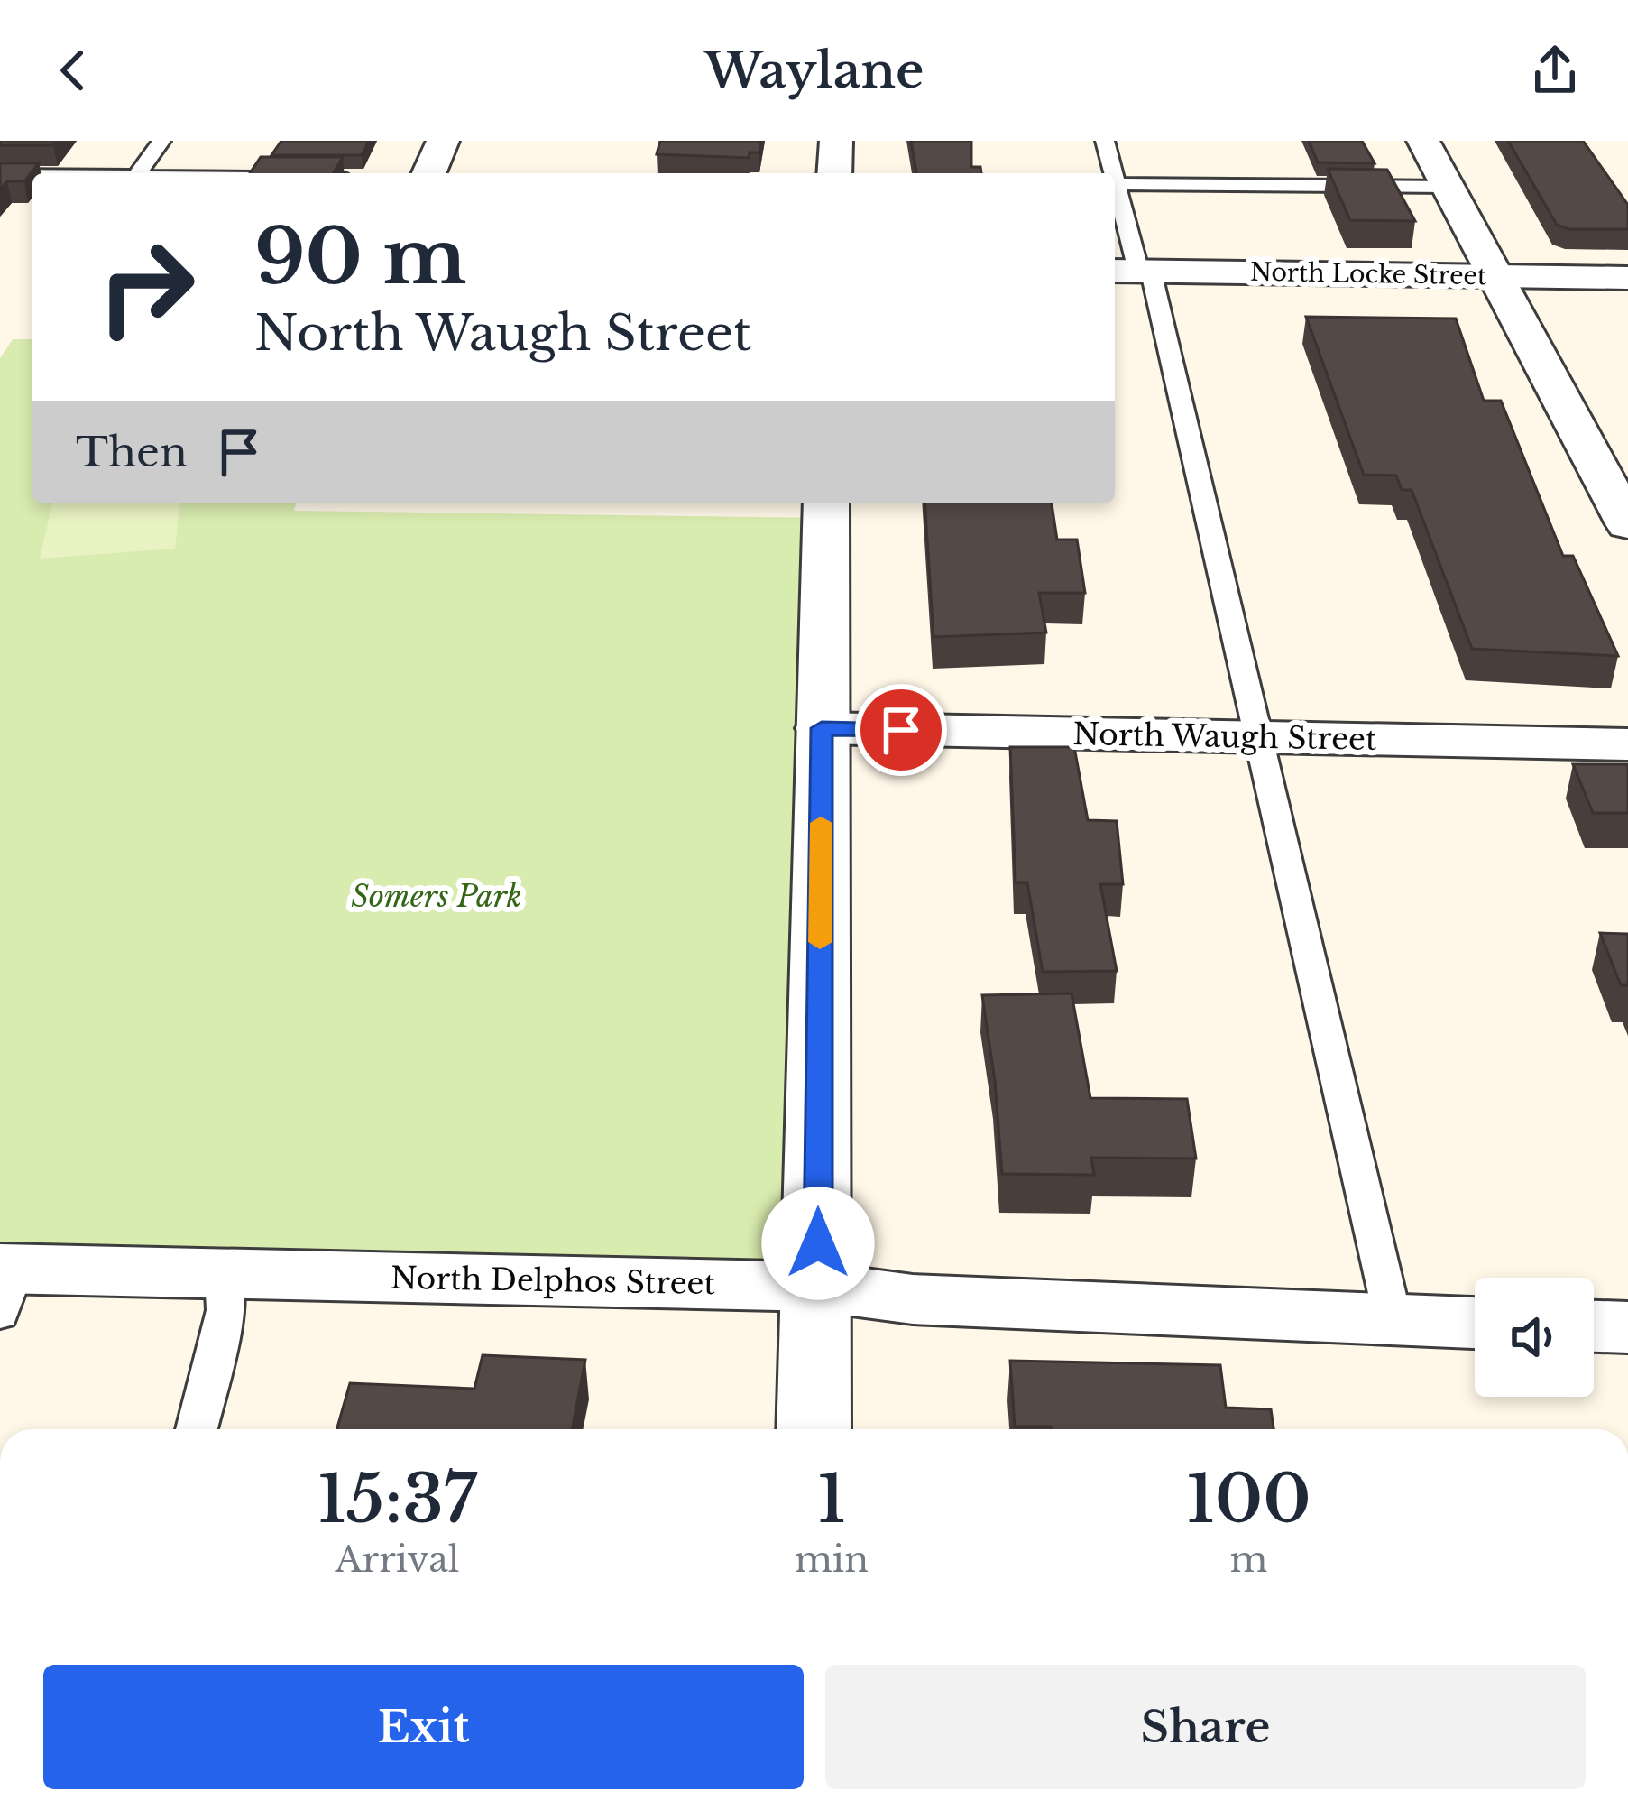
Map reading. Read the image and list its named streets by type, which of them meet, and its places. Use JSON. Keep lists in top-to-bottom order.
{
  "streets": {
    "street": ["North Locke Street", "North Waugh Street", "North Delphos Street"]
  },
  "parks": ["Somers Park"],
  "page": {
    "header": "Waylane",
    "turn": ["90 m", "North Waugh Street"],
    "then": "Then",
    "eta": [
      "15:37",
      "Arrival",
      "1",
      "min",
      "100",
      "m"
    ],
    "buttons": ["Exit", "Share"]
  }
}
